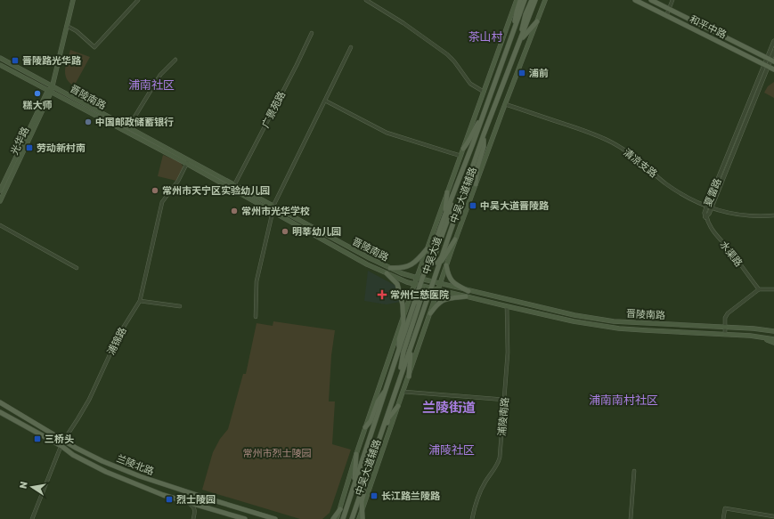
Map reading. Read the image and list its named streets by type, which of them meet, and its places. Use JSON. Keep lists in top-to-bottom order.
{
  "streets": {
    "main road": [
      "和平中路",
      "晋陵南路",
      "光华路",
      "中吴大道辅路",
      "中吴大道",
      "兰陵北路"
    ],
    "street": [
      "广景苑路",
      "清凉支路",
      "夏雷路",
      "水渠路",
      "浦锦路",
      "浦陵南路"
    ]
  },
  "crossings": [
    ["和平中路", "夏雷路"],
    ["晋陵南路", "广景苑路"],
    ["晋陵南路", "光华路"],
    ["晋陵南路", "中吴大道辅路"],
    ["晋陵南路", "中吴大道"],
    ["晋陵南路", "浦锦路"],
    ["晋陵南路", "浦陵南路"],
    ["清凉支路", "夏雷路"],
    ["清凉支路", "中吴大道辅路"],
    ["夏雷路", "水渠路"],
    ["浦锦路", "兰陵北路"]
  ],
  "districts": [
    "茶山村",
    "浦南社区",
    "浦南南村社区",
    "兰陵街道",
    "浦陵社区"
  ],
  "parks": ["常州市烈士陵园"],
  "places": {
    "transit": [
      "晋陵路光华路",
      "浦前",
      "劳动新村南",
      "中吴大道晋陵路",
      "三桥头",
      "长江路兰陵路",
      "烈士陵园"
    ],
    "other": [
      "糕大师",
      "中国邮政储蓄银行",
      "常州市天宁区实验幼儿园",
      "常州市光华学校",
      "明莘幼儿园"
    ],
    "health": ["常州仁慈医院"]
  },
  "north": "left"
}
